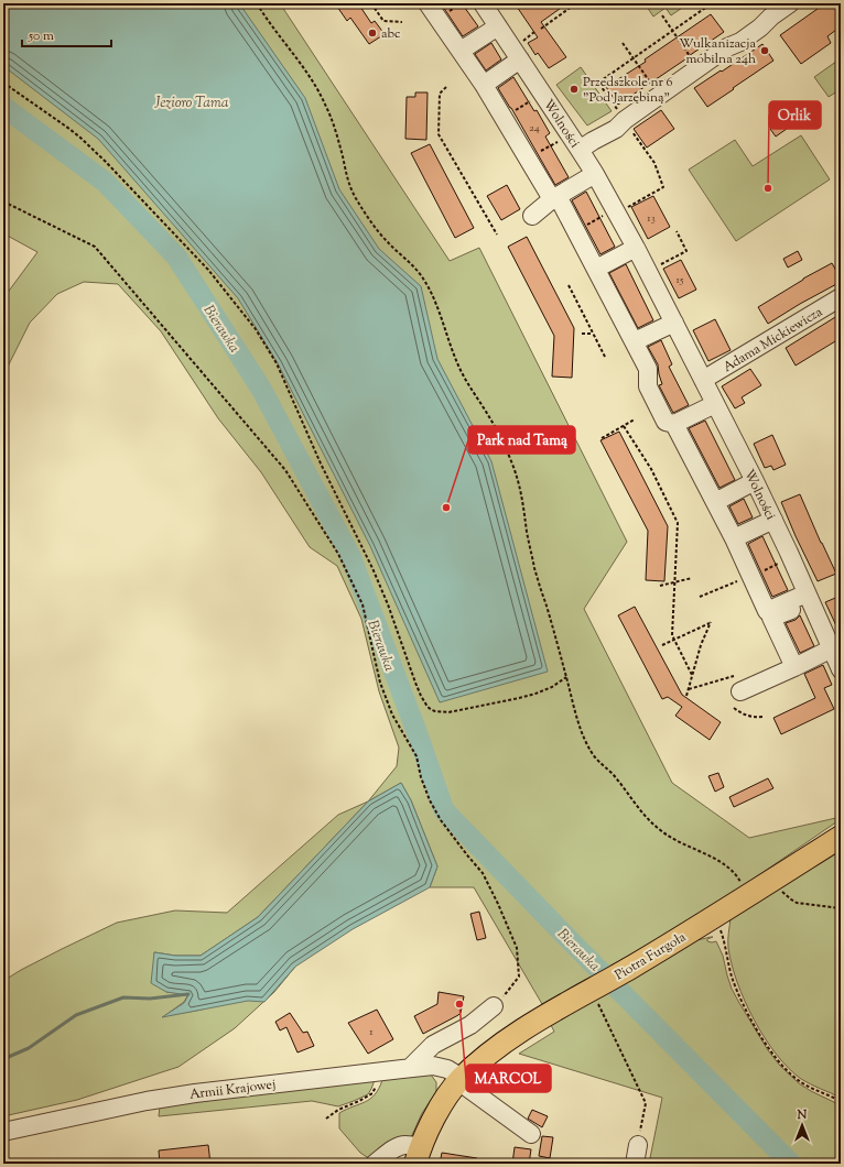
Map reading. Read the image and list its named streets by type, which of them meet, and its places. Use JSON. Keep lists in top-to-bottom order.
{
  "streets": {
    "main road": ["Piotra Furgoła"],
    "street": ["Wolności", "Adama Mickiewicza", "Armii Krajowej"]
  },
  "crossings": [
    ["Wolności", "Adama Mickiewicza"],
    ["Piotra Furgoła", "Armii Krajowej"]
  ],
  "water": ["Jezioro Tama", "Bierawka"],
  "places": [
    "abc",
    "Wulkanizacja mobilna 24h",
    "Przedszkole nr 6 \"Pod Jarzębiną\"",
    "Orlik",
    "Park nad Tamą",
    "MARCOL"
  ],
  "house_numbers": [
    "24",
    "13",
    "15",
    "1"
  ],
  "scale_bar": "50 m",
  "north": "top"
}
